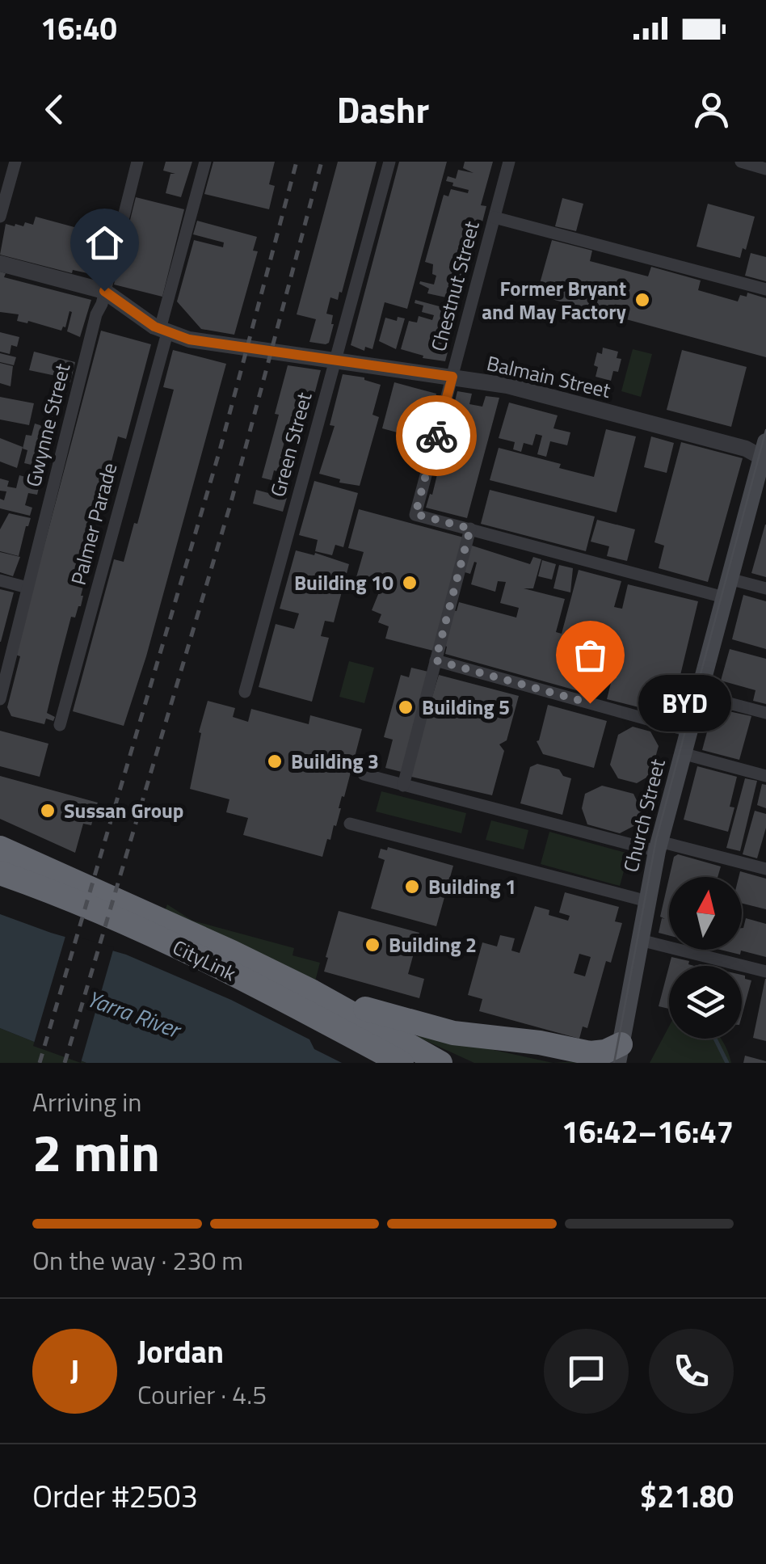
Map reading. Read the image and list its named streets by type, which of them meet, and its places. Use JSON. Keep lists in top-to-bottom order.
{
  "streets": {
    "highway": ["CityLink"],
    "main road": ["Church Street"],
    "street": [
      "Chestnut Street",
      "Balmain Street",
      "Gwynne Street",
      "Green Street",
      "Palmer Parade"
    ]
  },
  "crossings": [
    ["Chestnut Street", "Balmain Street"],
    ["Balmain Street", "Gwynne Street"],
    ["Balmain Street", "Green Street"],
    ["Balmain Street", "Palmer Parade"],
    ["Balmain Street", "Church Street"]
  ],
  "water": ["Yarra River"],
  "places": [
    "Former Bryant and May Factory",
    "Building 10",
    "BYD",
    "Building 5",
    "Building 3",
    "Sussan Group",
    "Building 1",
    "Building 2"
  ],
  "north": "top",
  "page": {
    "status": "16:40",
    "header": "Dashr",
    "bubble": "BYD",
    "heading": ["2 min", "Arriving in", "16:42–16:47"],
    "panel": [
      "Jordan",
      "Courier · 4.5",
      "Order #2503",
      "$21.80"
    ],
    "bar": "On the way · 230 m",
    "round": "J"
  }
}
